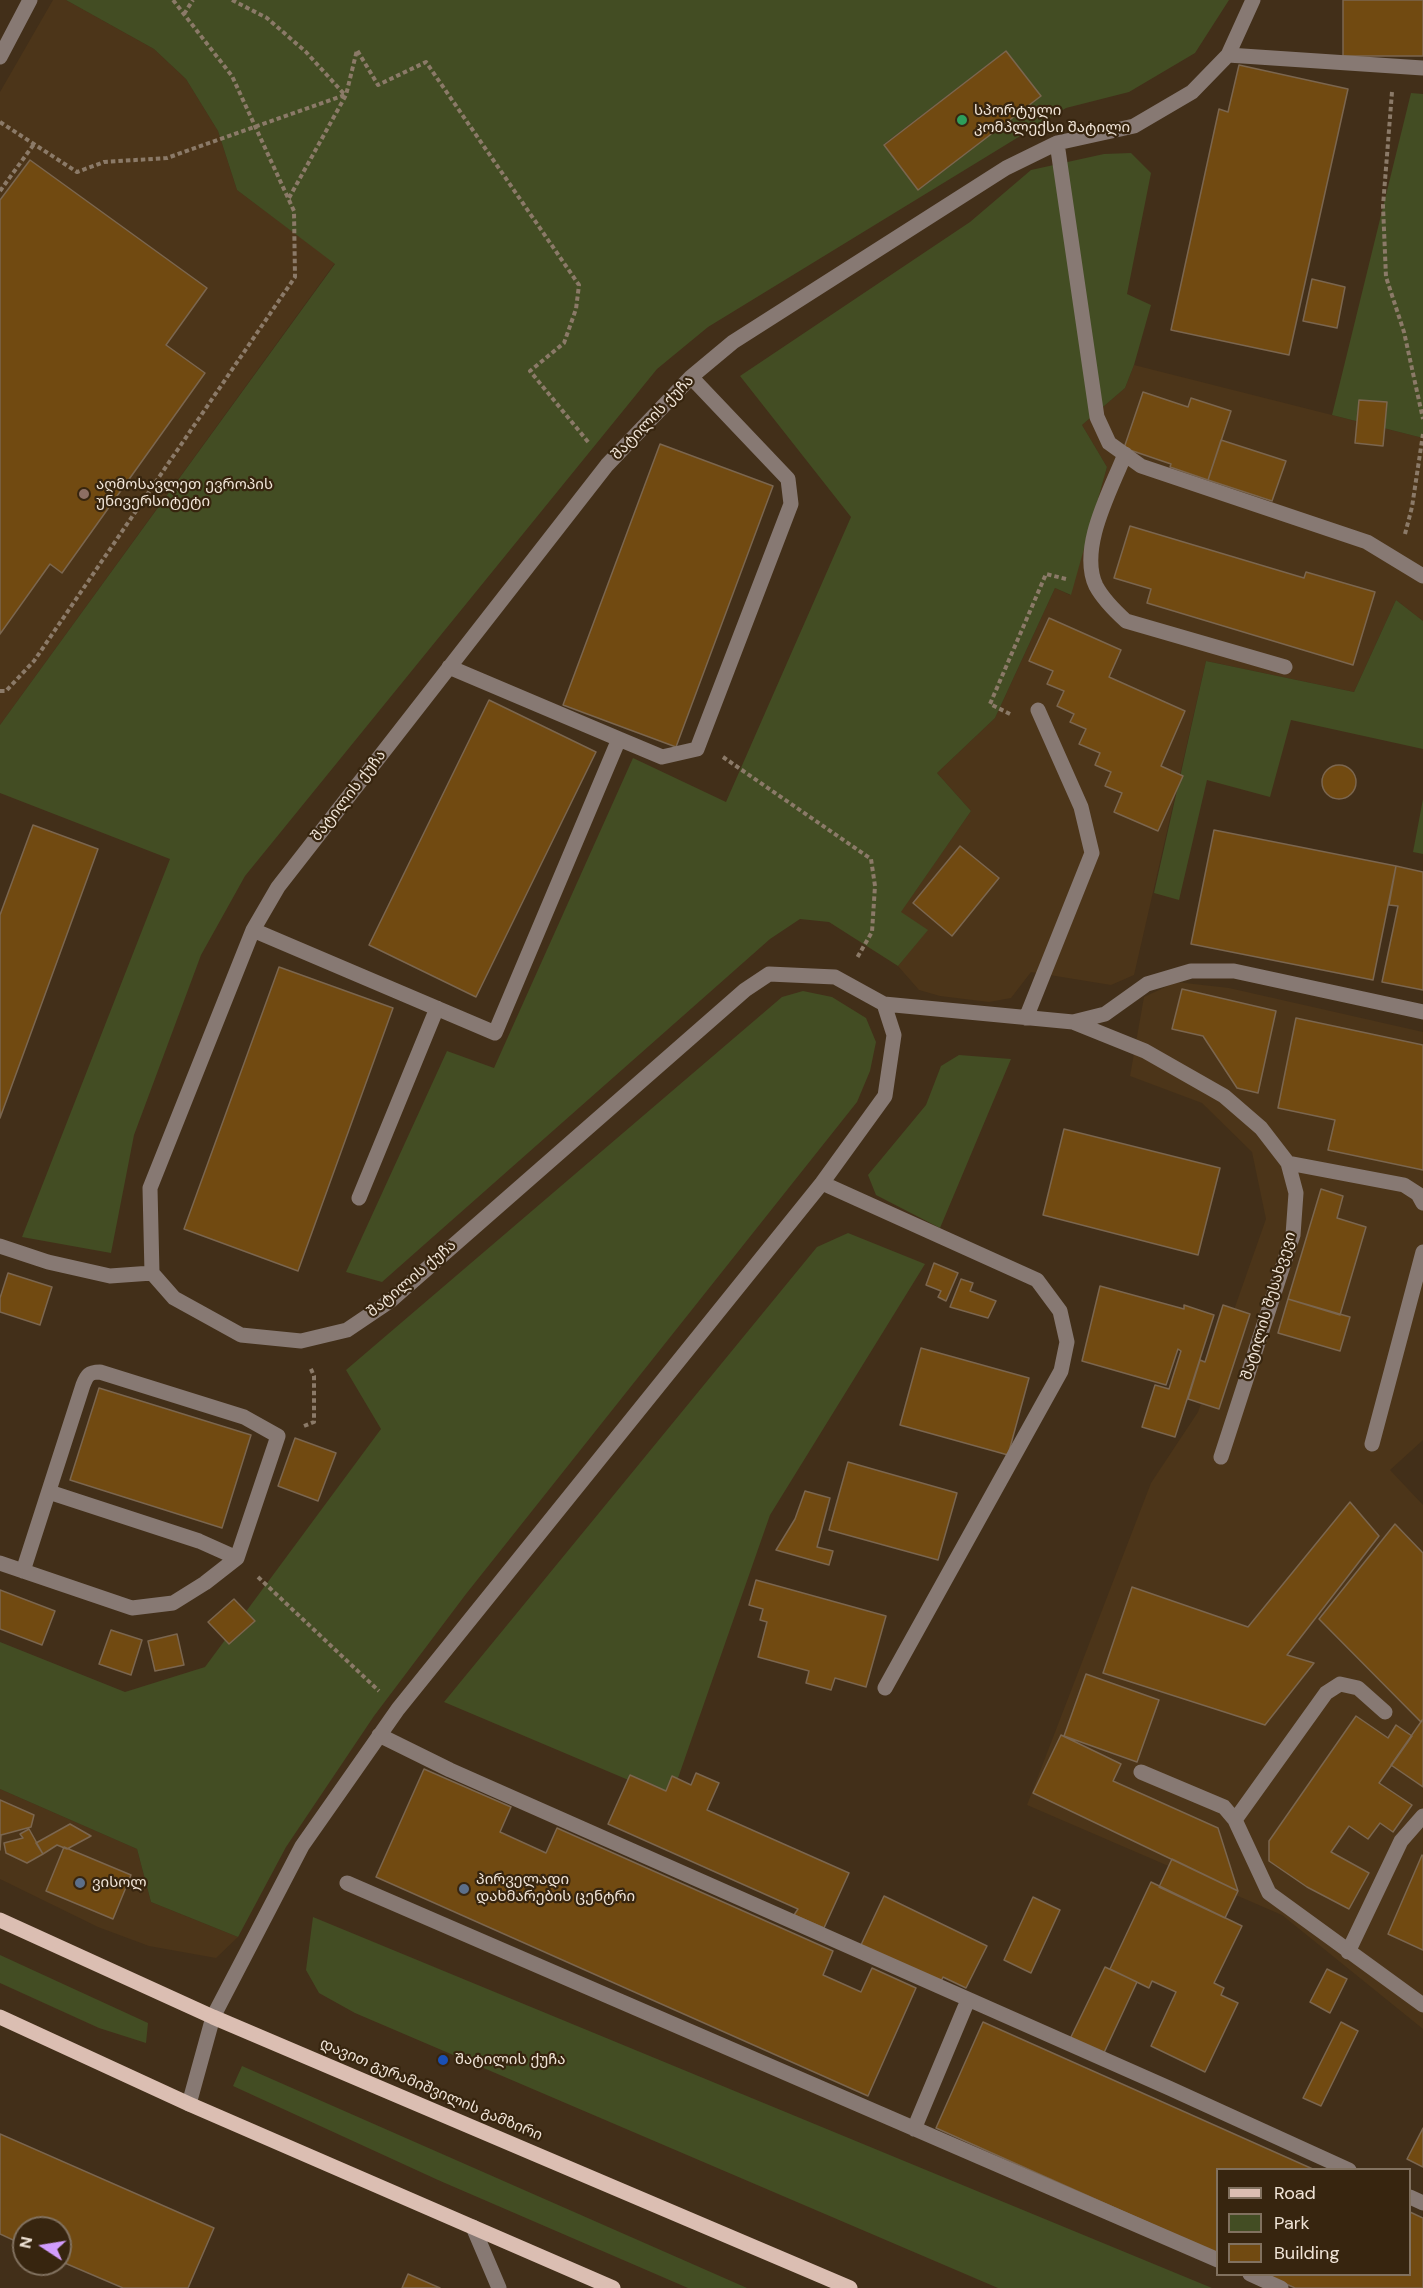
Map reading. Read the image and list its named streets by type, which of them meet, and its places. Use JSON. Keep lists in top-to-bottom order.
{
  "streets": {
    "main road": ["დავით გურამიშვილის გამზირი"],
    "street": ["შატილის ქუჩა", "შატილის შესახვევი"]
  },
  "crossings": [
    ["შატილის ქუჩა", "შატილის შესახვევი"]
  ],
  "places": [
    "სპორტული კომპლექსი შატილი",
    "აღმოსავლეთ ევროპის უნივერსიტეტი",
    "ვისოლ",
    "პირველადი დახმარების ცენტრი",
    "შატილის ქუჩა"
  ],
  "legend": ["Road", "Park", "Building"],
  "north": "left"
}
